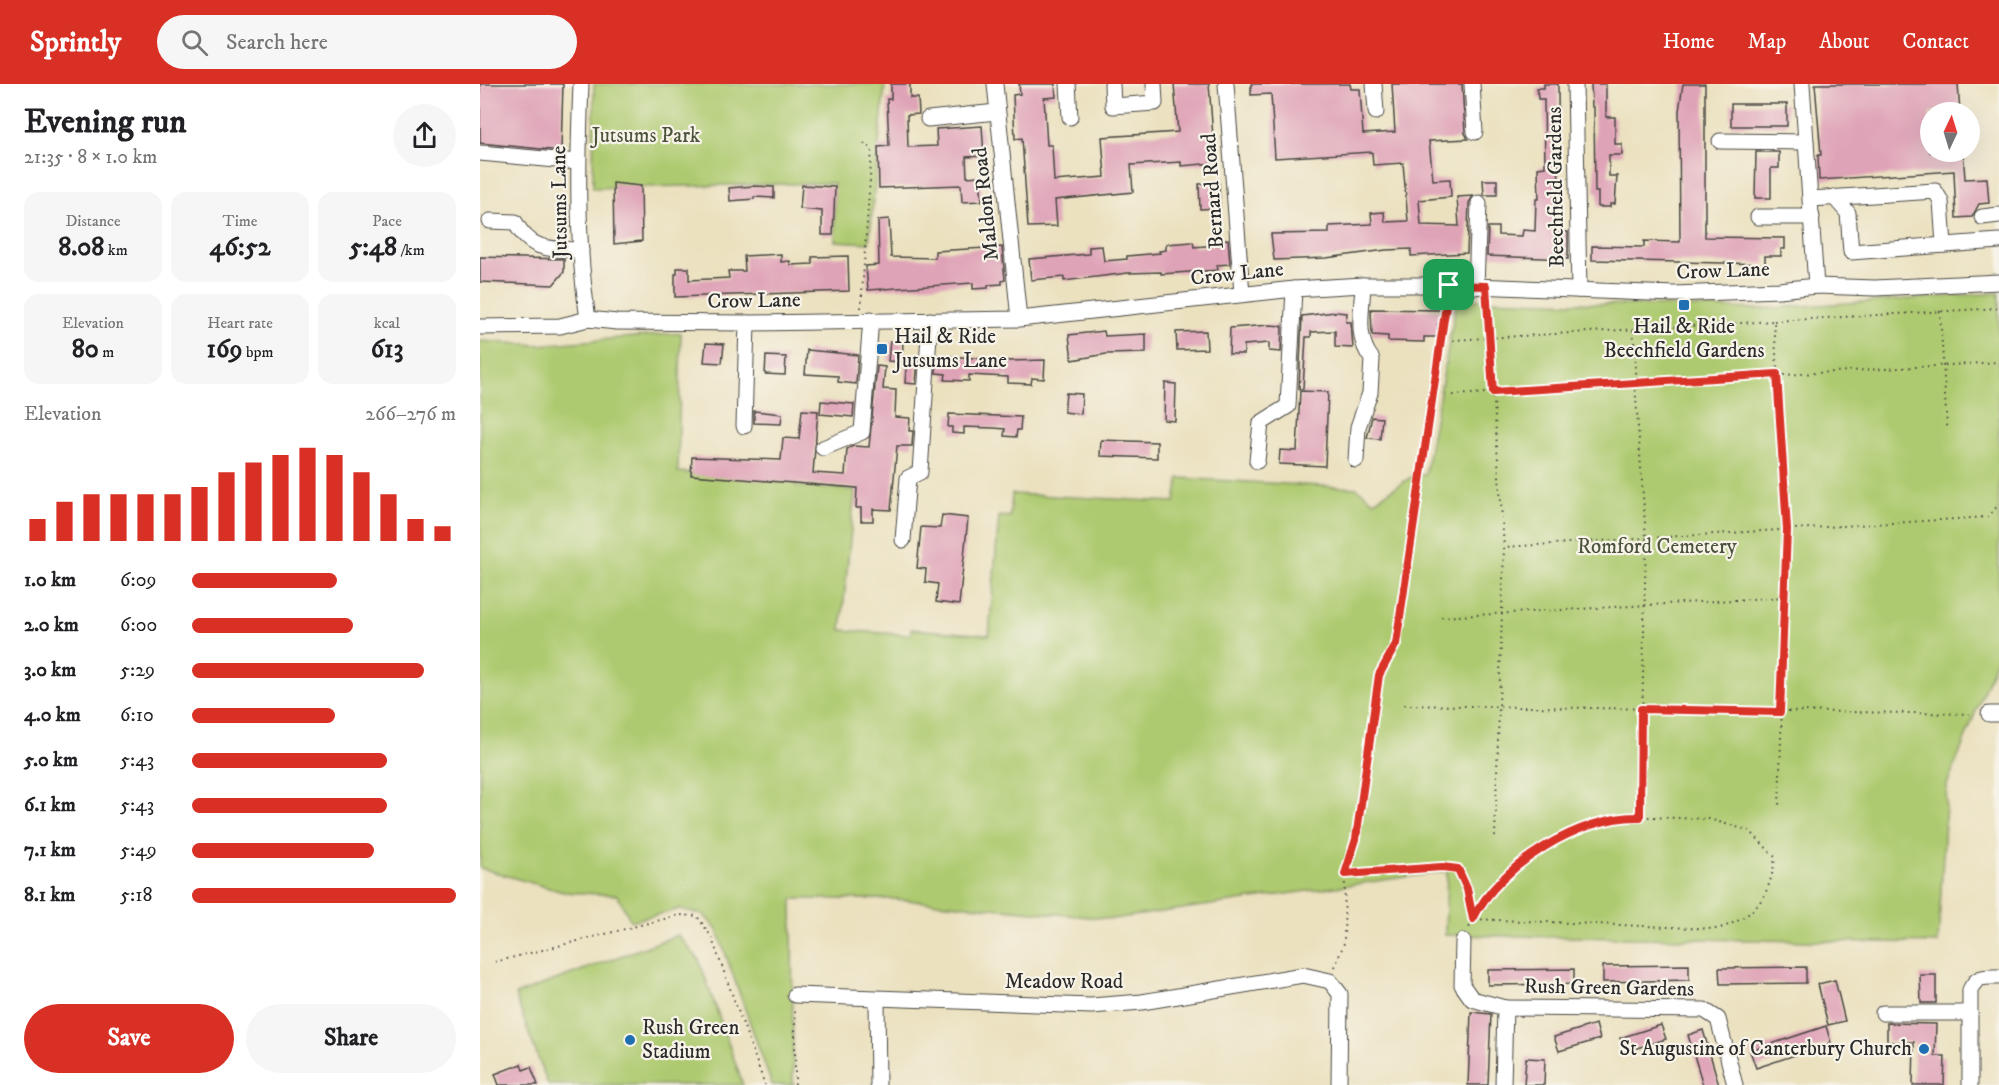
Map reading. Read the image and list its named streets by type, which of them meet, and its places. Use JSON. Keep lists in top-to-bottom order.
{
  "streets": {
    "street": [
      "Beechfield Gardens",
      "Bernard Road",
      "Jutsums Lane",
      "Maldon Road",
      "Crow Lane",
      "Meadow Road",
      "Rush Green Gardens"
    ]
  },
  "crossings": [
    ["Beechfield Gardens", "Crow Lane"],
    ["Bernard Road", "Crow Lane"],
    ["Jutsums Lane", "Crow Lane"],
    ["Maldon Road", "Crow Lane"]
  ],
  "parks": ["Jutsums Park", "Romford Cemetery"],
  "places": {
    "transit": ["Hail & Ride Beechfield Gardens", "Hail & Ride Jutsums Lane"],
    "other": ["Rush Green Stadium", "St Augustine of Canterbury Church"]
  },
  "north": "top",
  "page": {
    "header": "Sprintly",
    "search": "Search here",
    "nav": [
      "Home",
      "Map",
      "About",
      "Contact"
    ],
    "heading": ["Evening run", "21:35 · 8 × 1.0 km"],
    "stats": [
      ["Distance", "8.08 km"],
      ["Time", "46:52"],
      ["Pace", "5:48 /km"],
      ["Elevation", "80 m"],
      ["Heart rate", "169 bpm"],
      ["kcal", "613"]
    ],
    "chart": ["Elevation", "266–276 m"],
    "list": [
      {
        "name": "1.0 km",
        "note": "6:09"
      },
      {
        "name": "2.0 km",
        "note": "6:00"
      },
      {
        "name": "3.0 km",
        "note": "5:29"
      },
      {
        "name": "4.0 km",
        "note": "6:10"
      },
      {
        "name": "5.0 km",
        "note": "5:43"
      },
      {
        "name": "6.1 km",
        "note": "5:43"
      },
      {
        "name": "7.1 km",
        "note": "5:49"
      },
      {
        "name": "8.1 km",
        "note": "5:18"
      }
    ],
    "buttons": ["Save", "Share"]
  }
}
